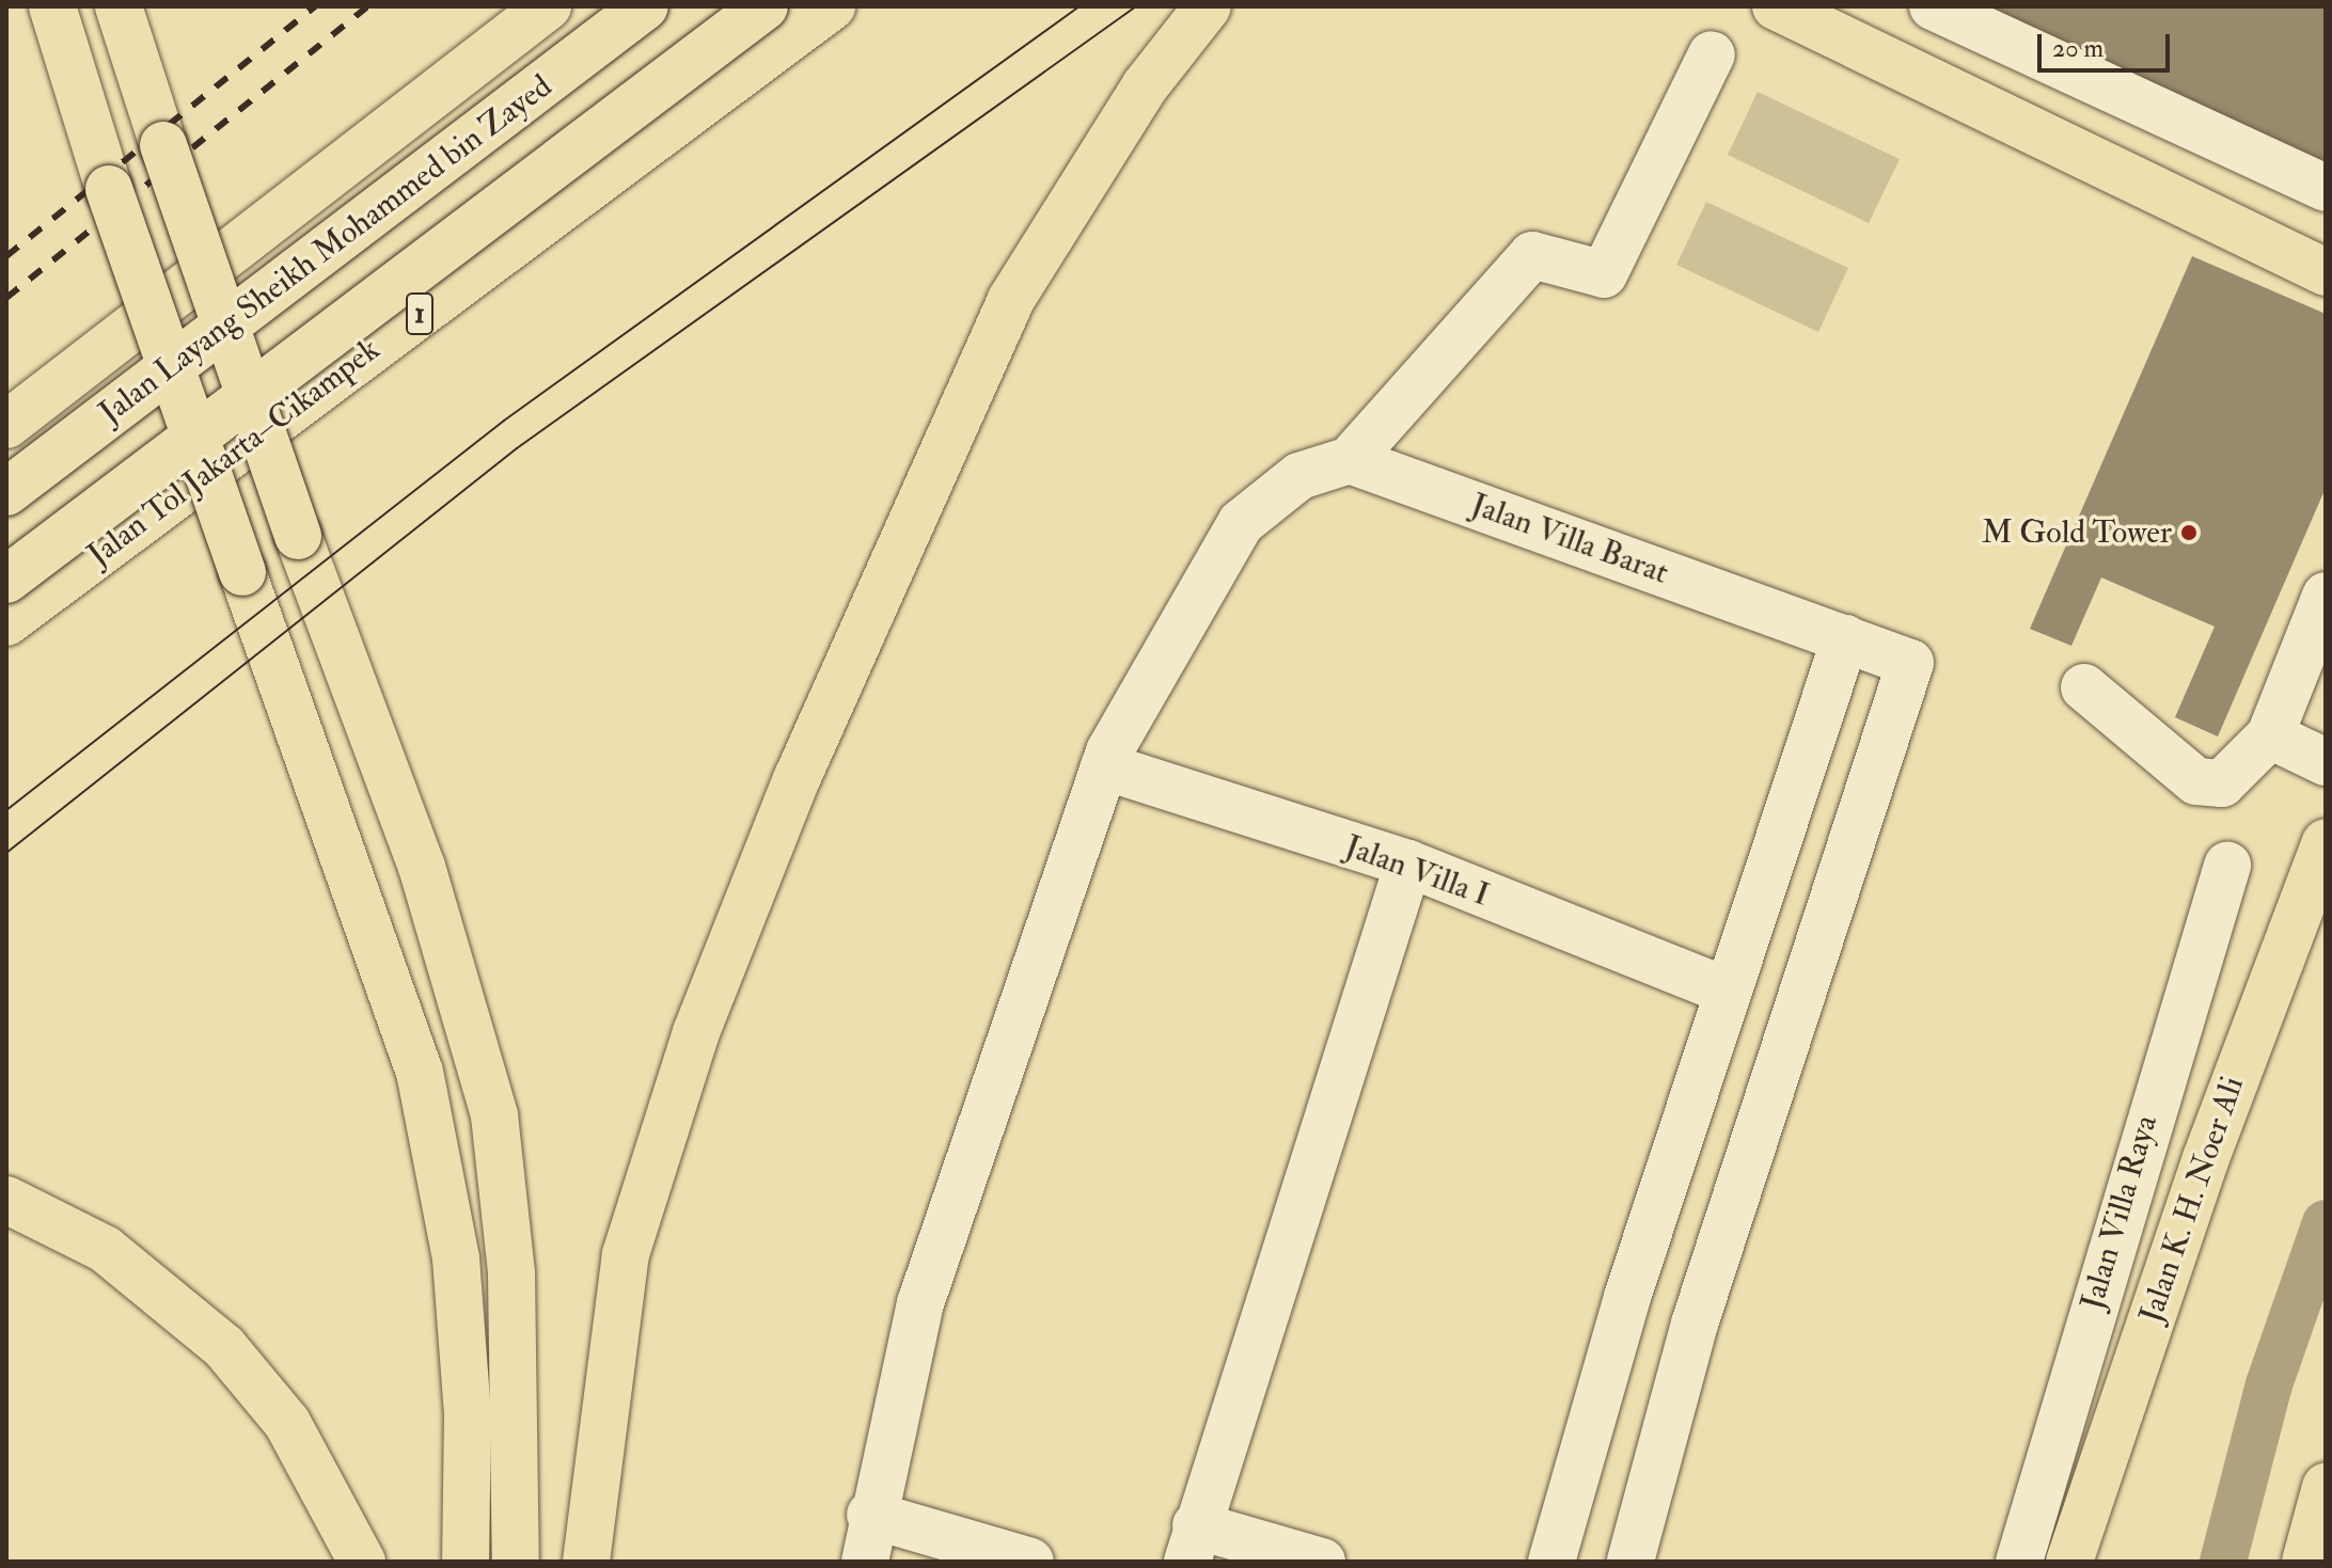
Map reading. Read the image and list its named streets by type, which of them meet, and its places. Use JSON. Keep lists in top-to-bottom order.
{
  "streets": {
    "main road": [
      "Jalan Layang Sheikh Mohammed bin Zayed",
      "1",
      "Jalan Tol Jakarta–Cikampek",
      "Jalan K. H. Noer Ali"
    ],
    "street": ["Jalan Villa Barat", "Jalan Villa I", "Jalan Villa Raya"]
  },
  "places": ["M Gold Tower"],
  "scale_bar": "20 m"
}
